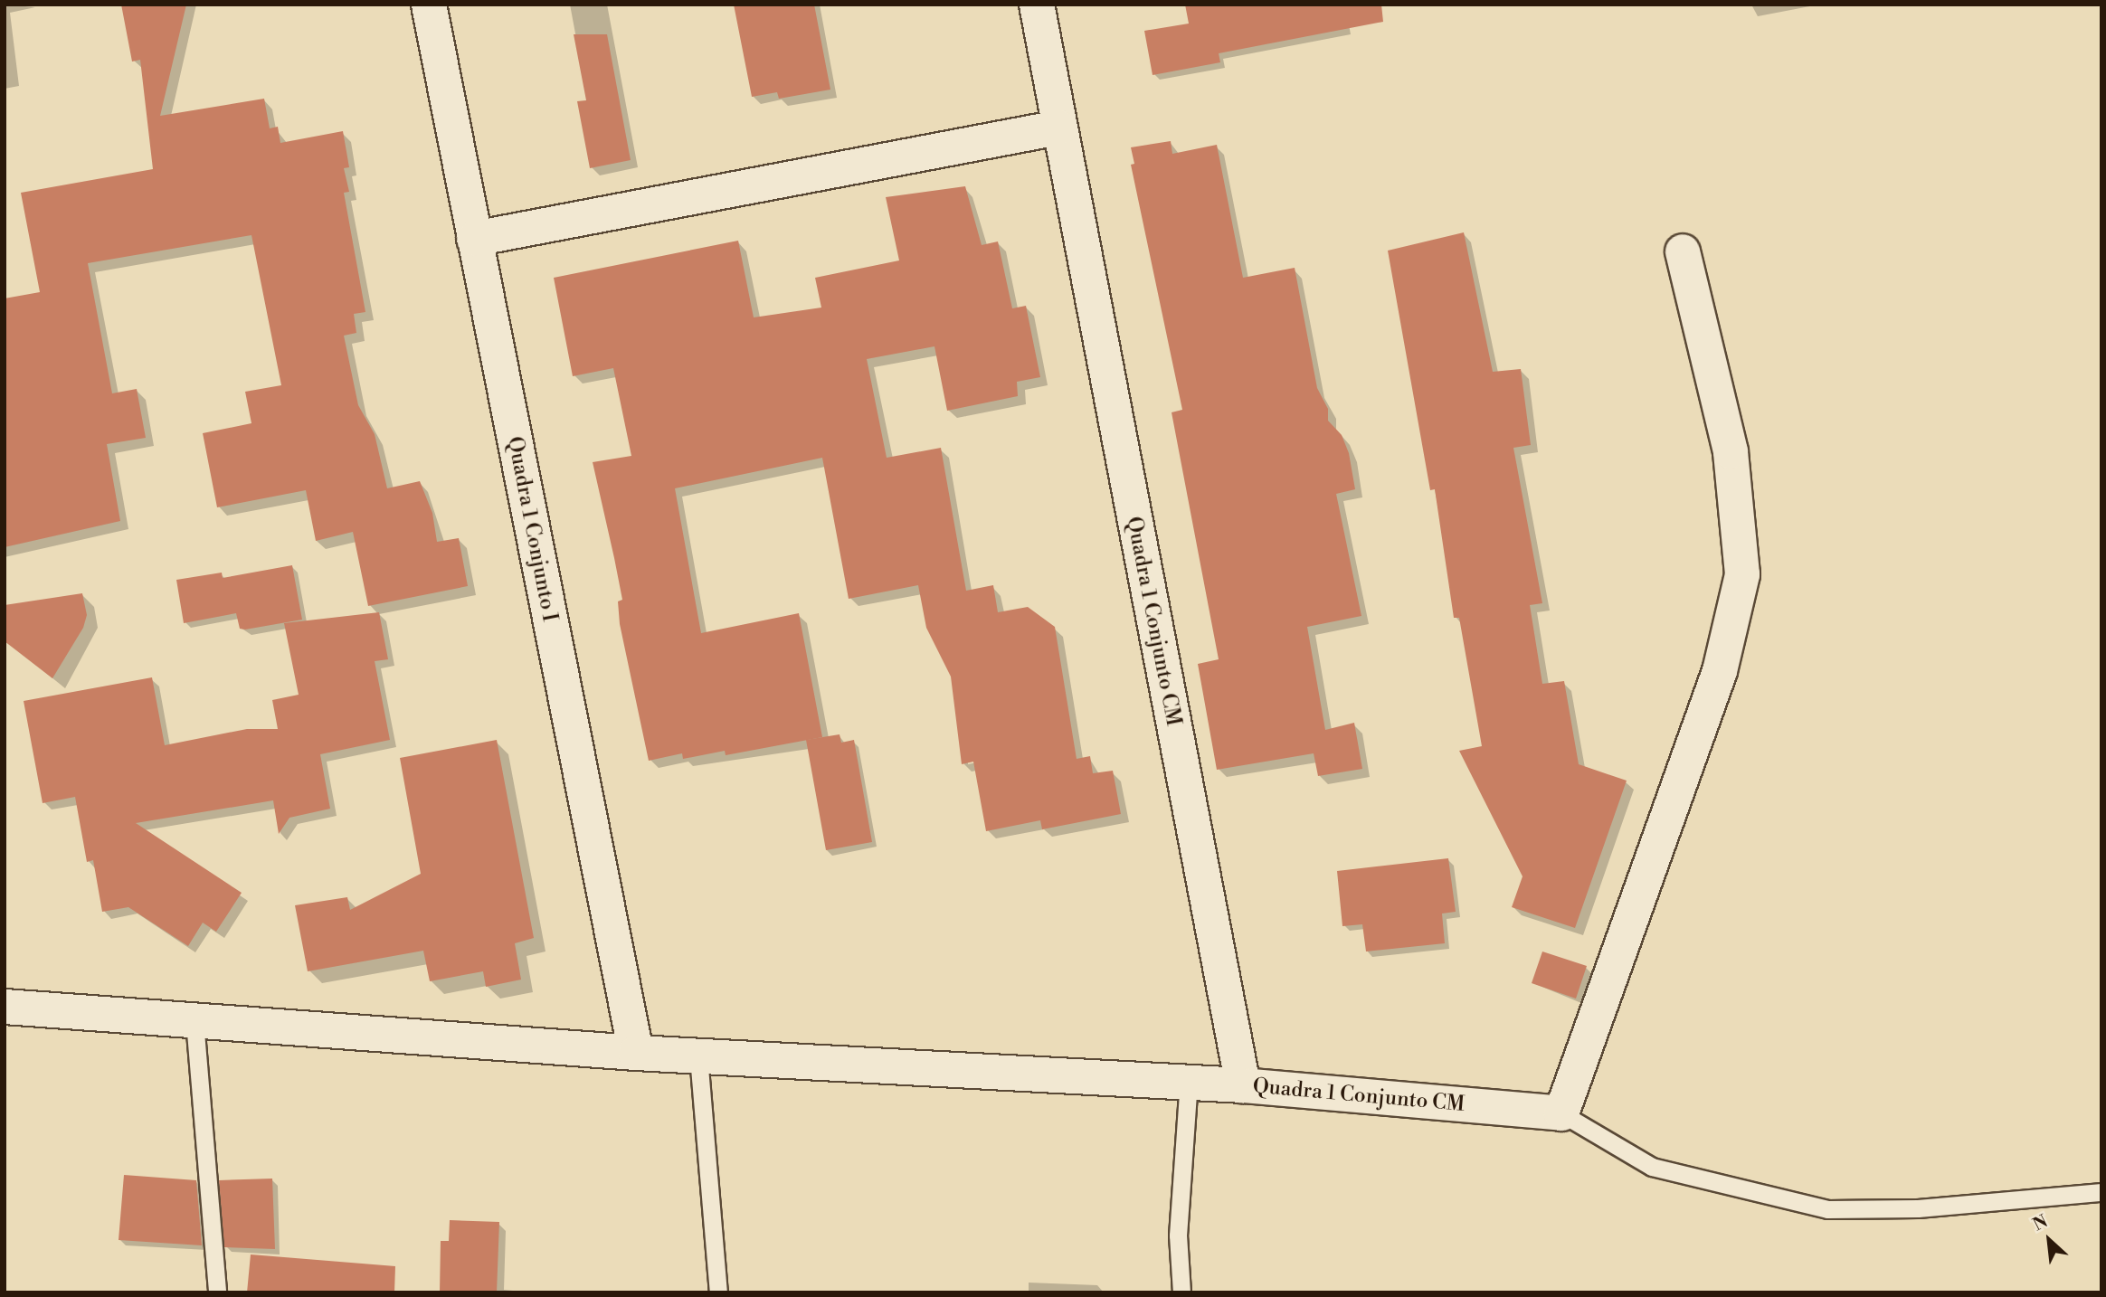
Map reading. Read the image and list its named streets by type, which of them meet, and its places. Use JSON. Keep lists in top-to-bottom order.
{
  "streets": {
    "street": ["Quadra 1 Conjunto I", "Quadra 1 Conjunto CM"]
  },
  "north": "top left"
}
